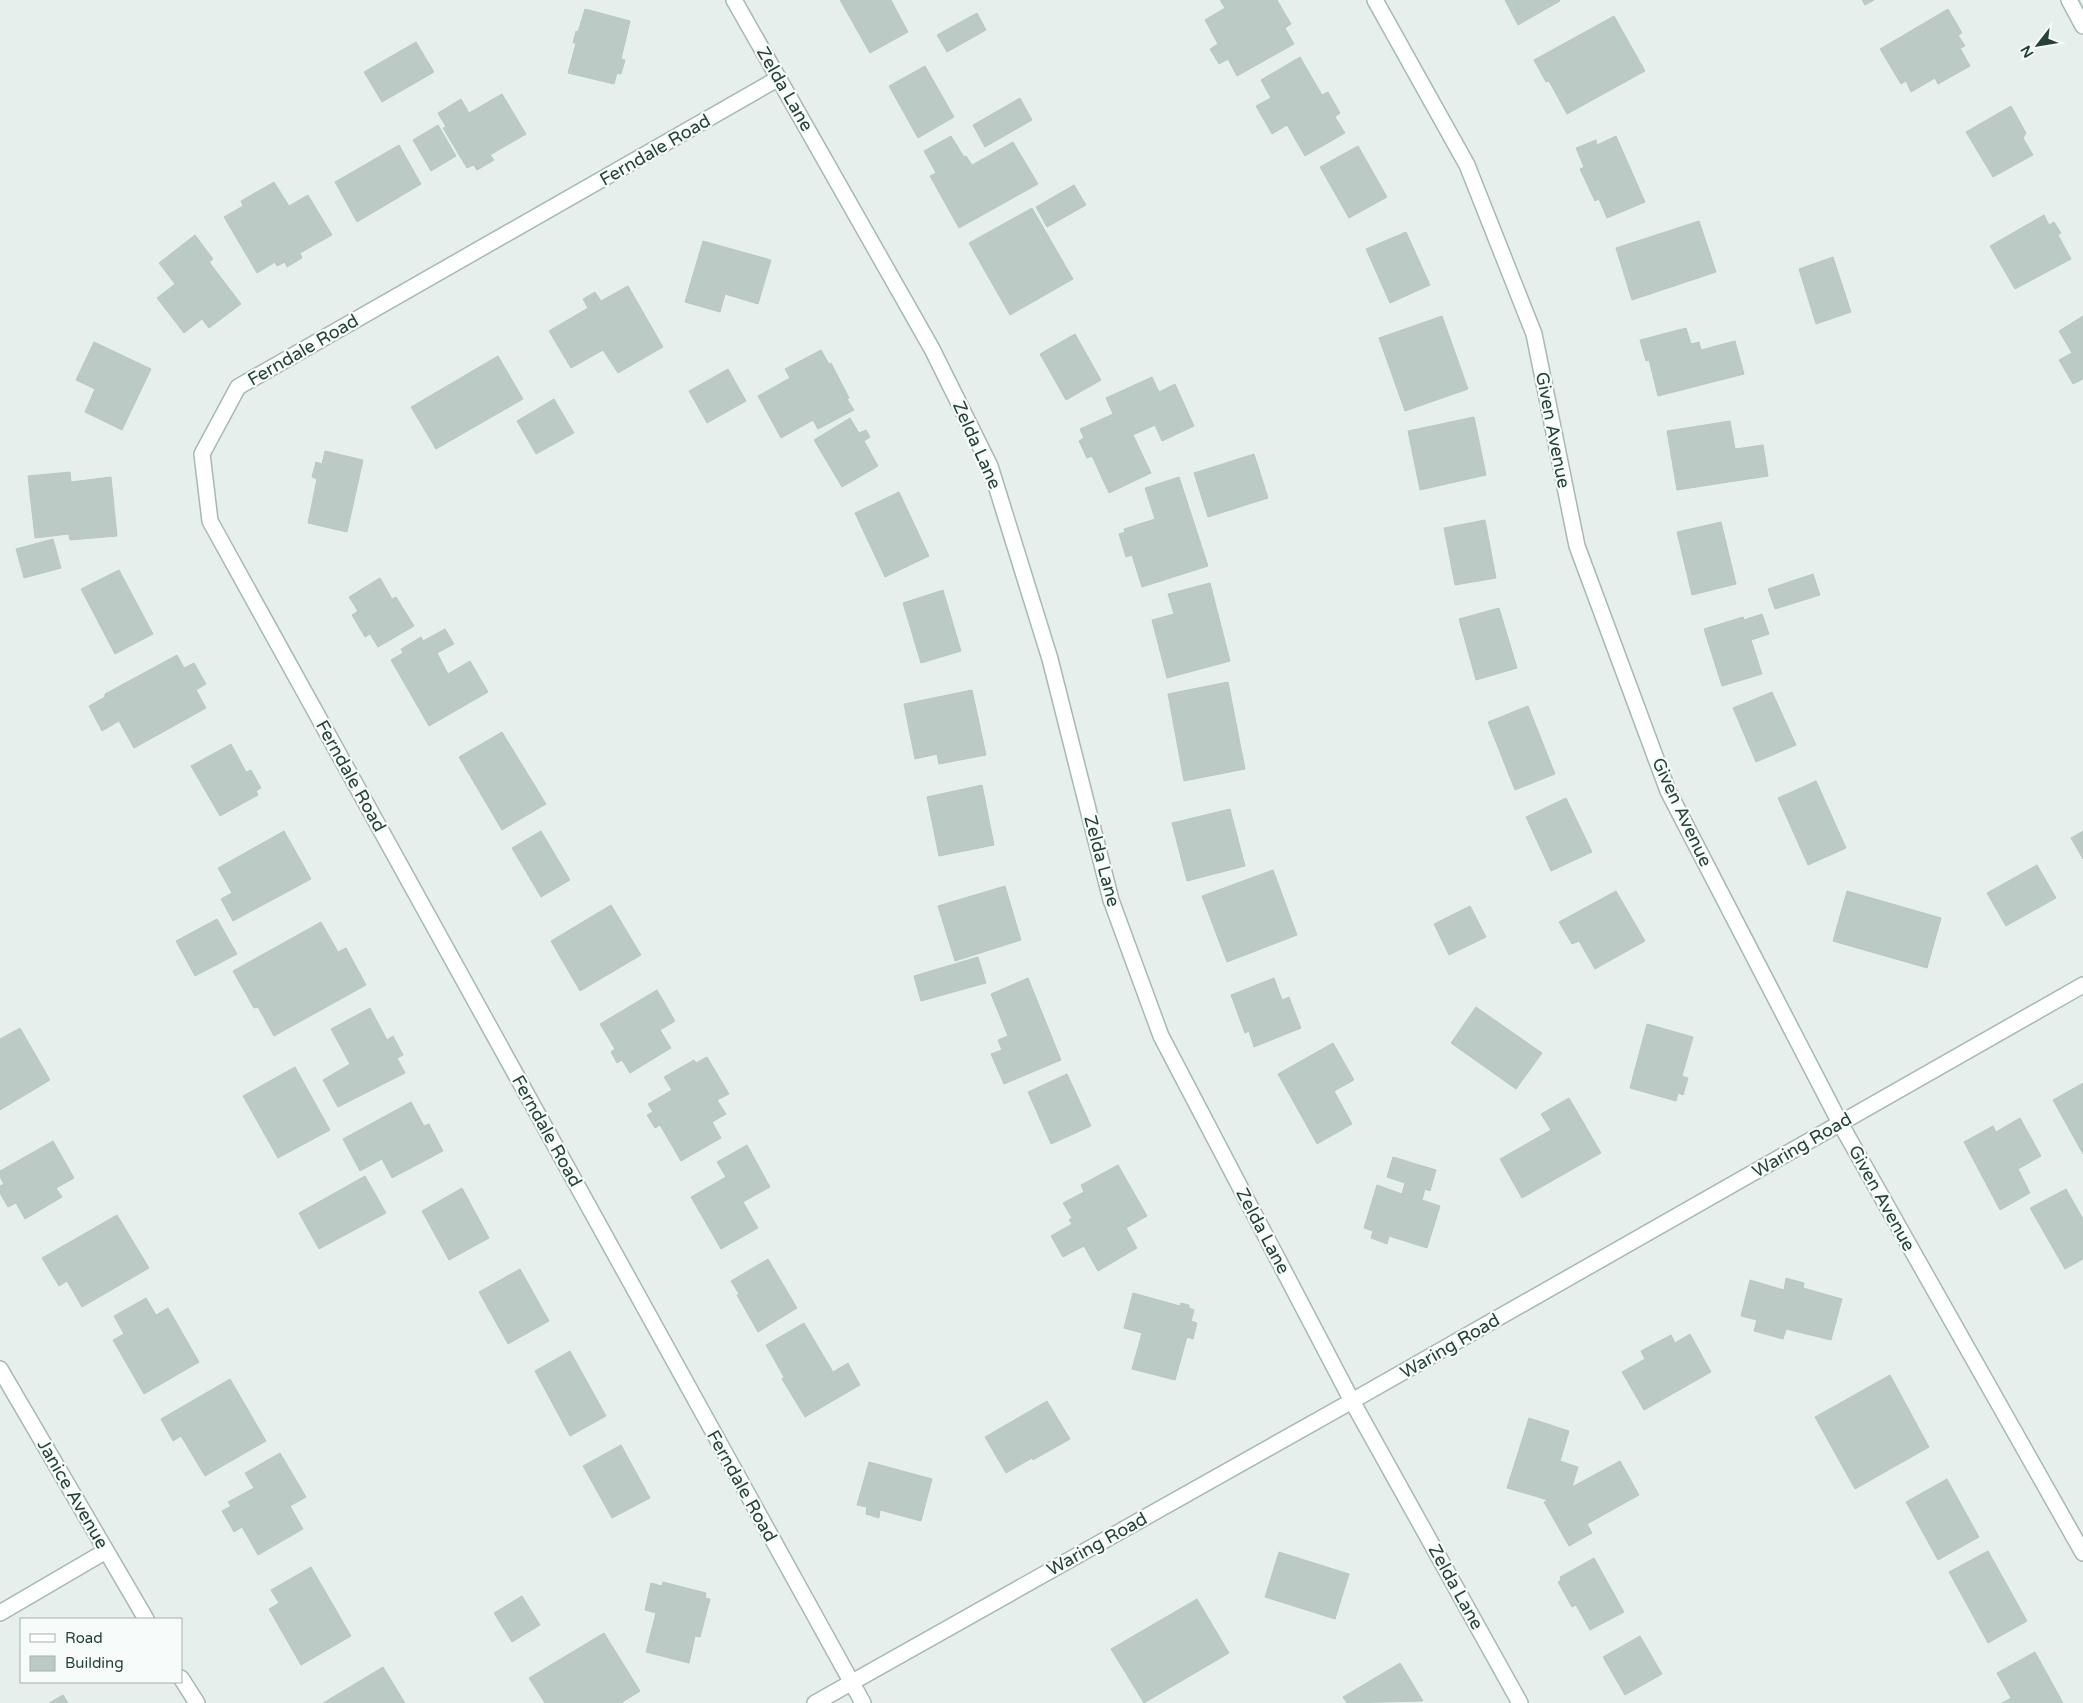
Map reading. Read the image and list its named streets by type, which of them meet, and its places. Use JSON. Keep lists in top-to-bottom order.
{
  "streets": {
    "street": [
      "Zelda Lane",
      "Ferndale Road",
      "Given Avenue",
      "Waring Road",
      "Janice Avenue"
    ]
  },
  "crossings": [
    ["Zelda Lane", "Ferndale Road"],
    ["Zelda Lane", "Waring Road"],
    ["Ferndale Road", "Waring Road"],
    ["Given Avenue", "Waring Road"]
  ],
  "legend": ["Road", "Building"],
  "north": "bottom left"
}
